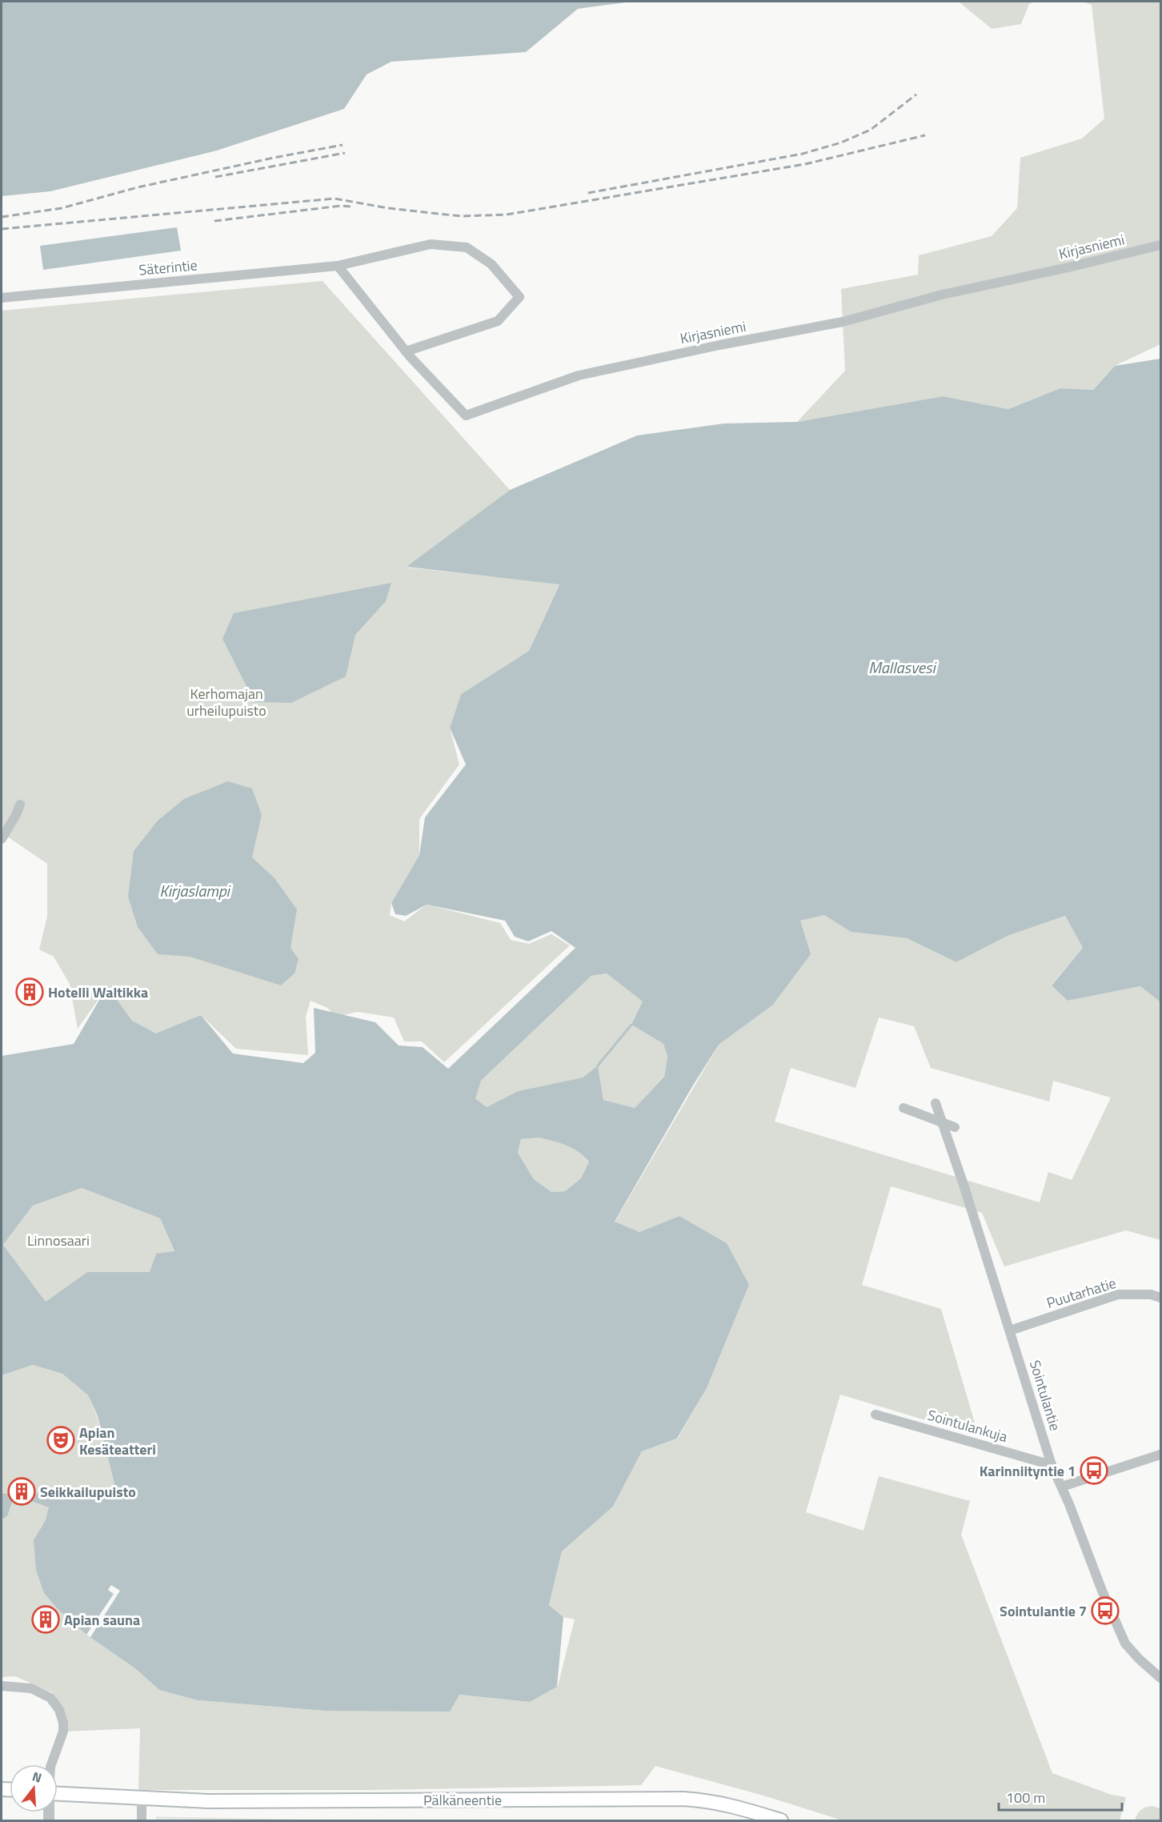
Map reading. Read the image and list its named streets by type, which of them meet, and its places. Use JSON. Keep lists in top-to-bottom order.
{
  "streets": {
    "main road": ["Pälkäneentie"],
    "street": [
      "Kirjasniemi",
      "Säterintie",
      "Puutarhatie",
      "Sointulantie",
      "Sointulankuja"
    ]
  },
  "crossings": [
    ["Kirjasniemi", "Säterintie"],
    ["Puutarhatie", "Sointulantie"],
    ["Sointulantie", "Sointulankuja"]
  ],
  "water": ["Mallasvesi", "Kirjaslampi"],
  "parks": ["Kerhomajan urheilupuisto", "Linnosaari"],
  "places": {
    "building": ["Hotelli Waltikka", "Seikkailupuisto", "Apian sauna"],
    "theatre": ["Apian Kesäteatteri"],
    "bus stop": ["Karinniityntie 1", "Sointulantie 7"]
  },
  "scale_bar": "100 m",
  "north": "top"
}
